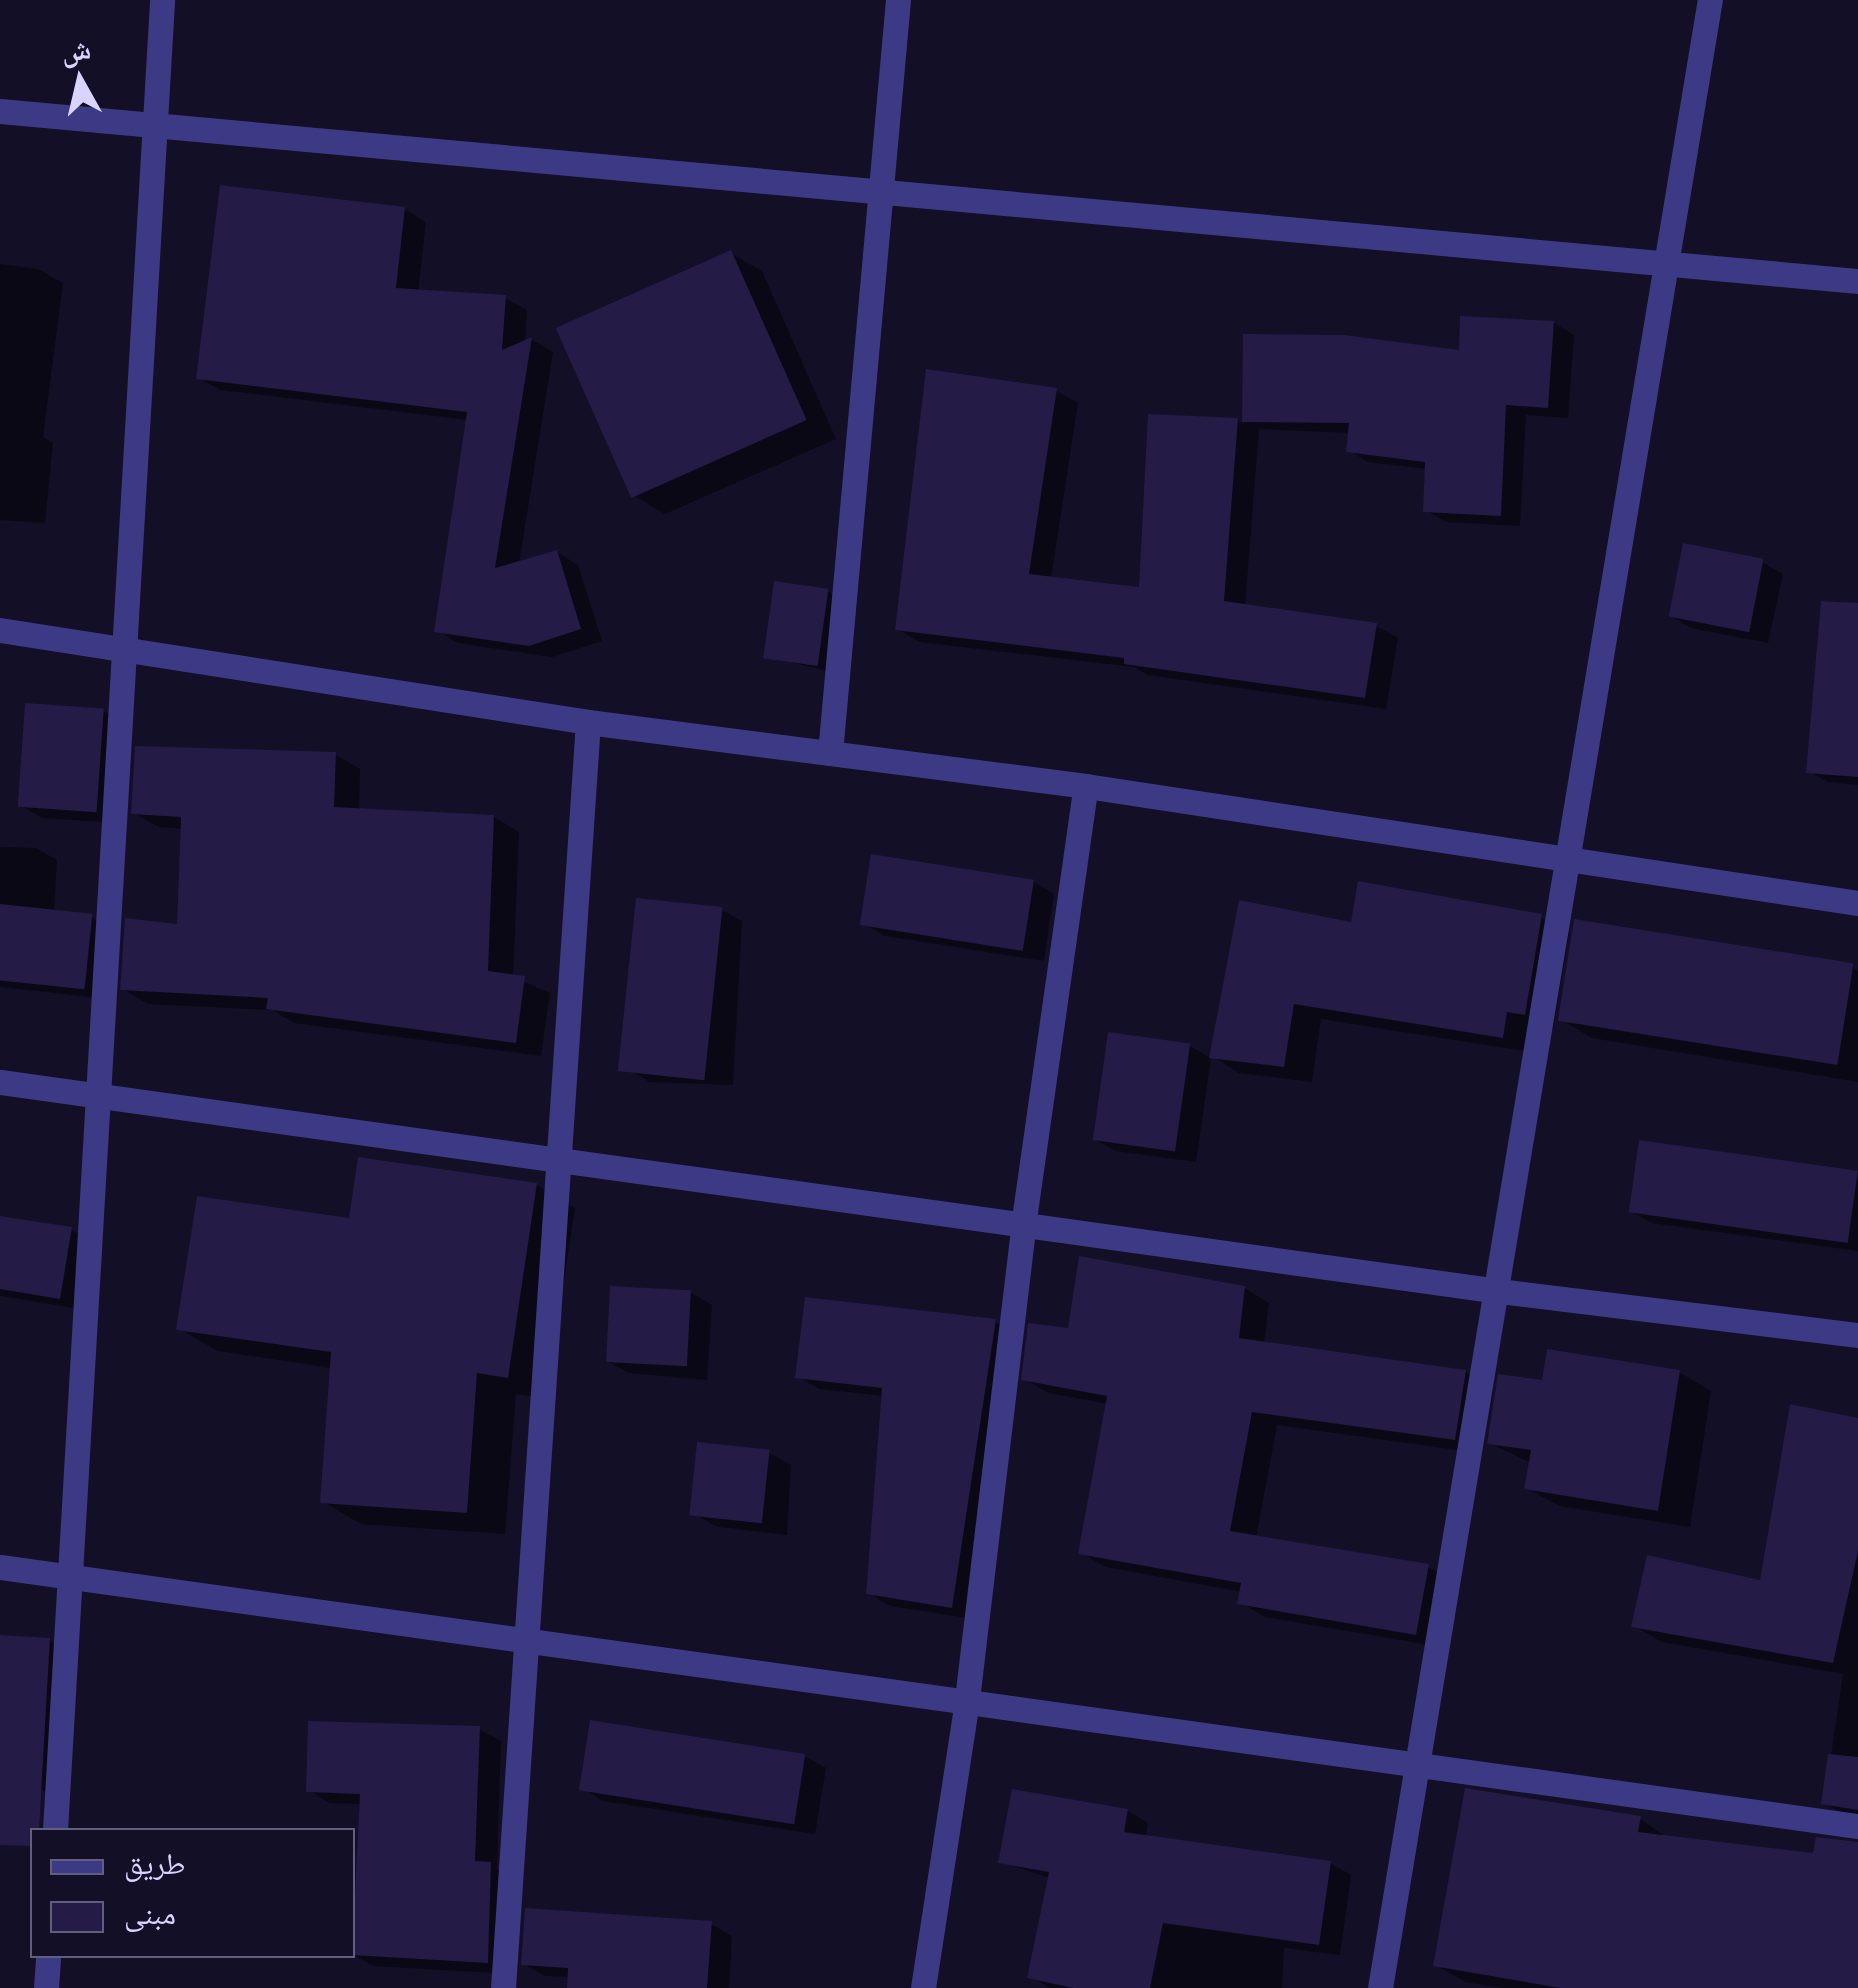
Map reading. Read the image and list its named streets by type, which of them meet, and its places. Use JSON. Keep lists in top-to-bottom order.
{
  "legend": ["طريق", "مبنى"],
  "north": "top"
}
